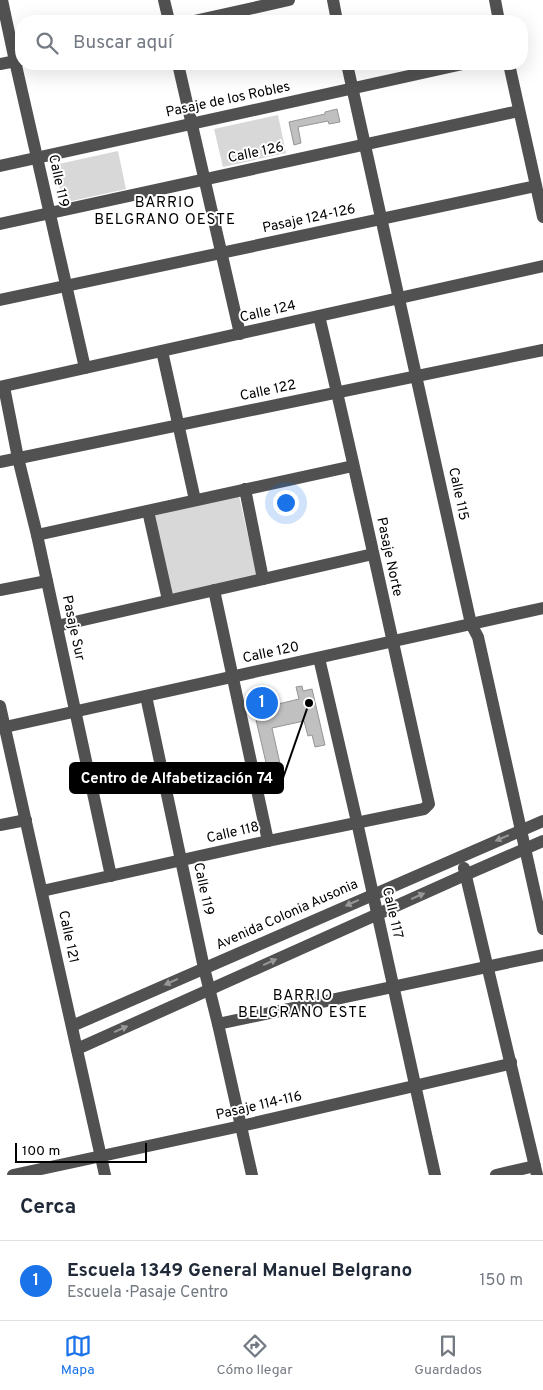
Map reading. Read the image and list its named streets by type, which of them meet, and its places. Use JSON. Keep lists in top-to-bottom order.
{
  "streets": {
    "street": [
      "Pasaje de los Robles",
      "Calle 126",
      "Calle 119",
      "Pasaje 124-126",
      "Calle 124",
      "Calle 122",
      "Calle 115",
      "Pasaje Norte",
      "Pasaje Sur",
      "Calle 120",
      "Calle 118",
      "Calle 117",
      "Avenida Colonia Ausonia",
      "Calle 121",
      "Pasaje 114-116"
    ]
  },
  "crossings": [
    ["Pasaje de los Robles", "Calle 119"],
    ["Pasaje de los Robles", "Calle 115"],
    ["Calle 126", "Calle 119"],
    ["Calle 126", "Calle 115"],
    ["Calle 119", "Pasaje 124-126"],
    ["Calle 119", "Calle 124"],
    ["Calle 119", "Calle 120"],
    ["Calle 119", "Calle 118"],
    ["Calle 119", "Avenida Colonia Ausonia"],
    ["Calle 119", "Pasaje 114-116"],
    ["Pasaje 124-126", "Calle 115"],
    ["Calle 124", "Calle 115"],
    ["Calle 124", "Pasaje Norte"],
    ["Calle 124", "Pasaje Sur"],
    ["Calle 122", "Calle 115"],
    ["Calle 122", "Pasaje Norte"],
    ["Calle 122", "Pasaje Sur"],
    ["Calle 115", "Calle 120"],
    ["Calle 115", "Avenida Colonia Ausonia"],
    ["Pasaje Norte", "Calle 120"],
    ["Pasaje Norte", "Calle 118"],
    ["Pasaje Sur", "Calle 120"],
    ["Pasaje Sur", "Calle 118"],
    ["Calle 120", "Calle 117"],
    ["Calle 120", "Calle 121"],
    ["Calle 118", "Calle 117"],
    ["Calle 118", "Calle 121"],
    ["Calle 117", "Avenida Colonia Ausonia"],
    ["Calle 117", "Pasaje 114-116"],
    ["Avenida Colonia Ausonia", "Calle 121"],
    ["Calle 121", "Pasaje 114-116"]
  ],
  "districts": ["BARRIO BELGRANO OESTE", "BARRIO BELGRANO ESTE"],
  "places": ["Centro de Alfabetización 74"],
  "scale_bar": "100 m",
  "page": {
    "search": "Buscar aquí",
    "pins": "1",
    "scale": "100 m",
    "heading": "Cerca",
    "list": [
      {
        "mark": "1",
        "name": "Escuela 1349 General Manuel Belgrano",
        "note": "Escuela · Pasaje Centro",
        "value": "150 m"
      }
    ],
    "nav": ["Mapa", "Cómo llegar", "Guardados"]
  }
}
